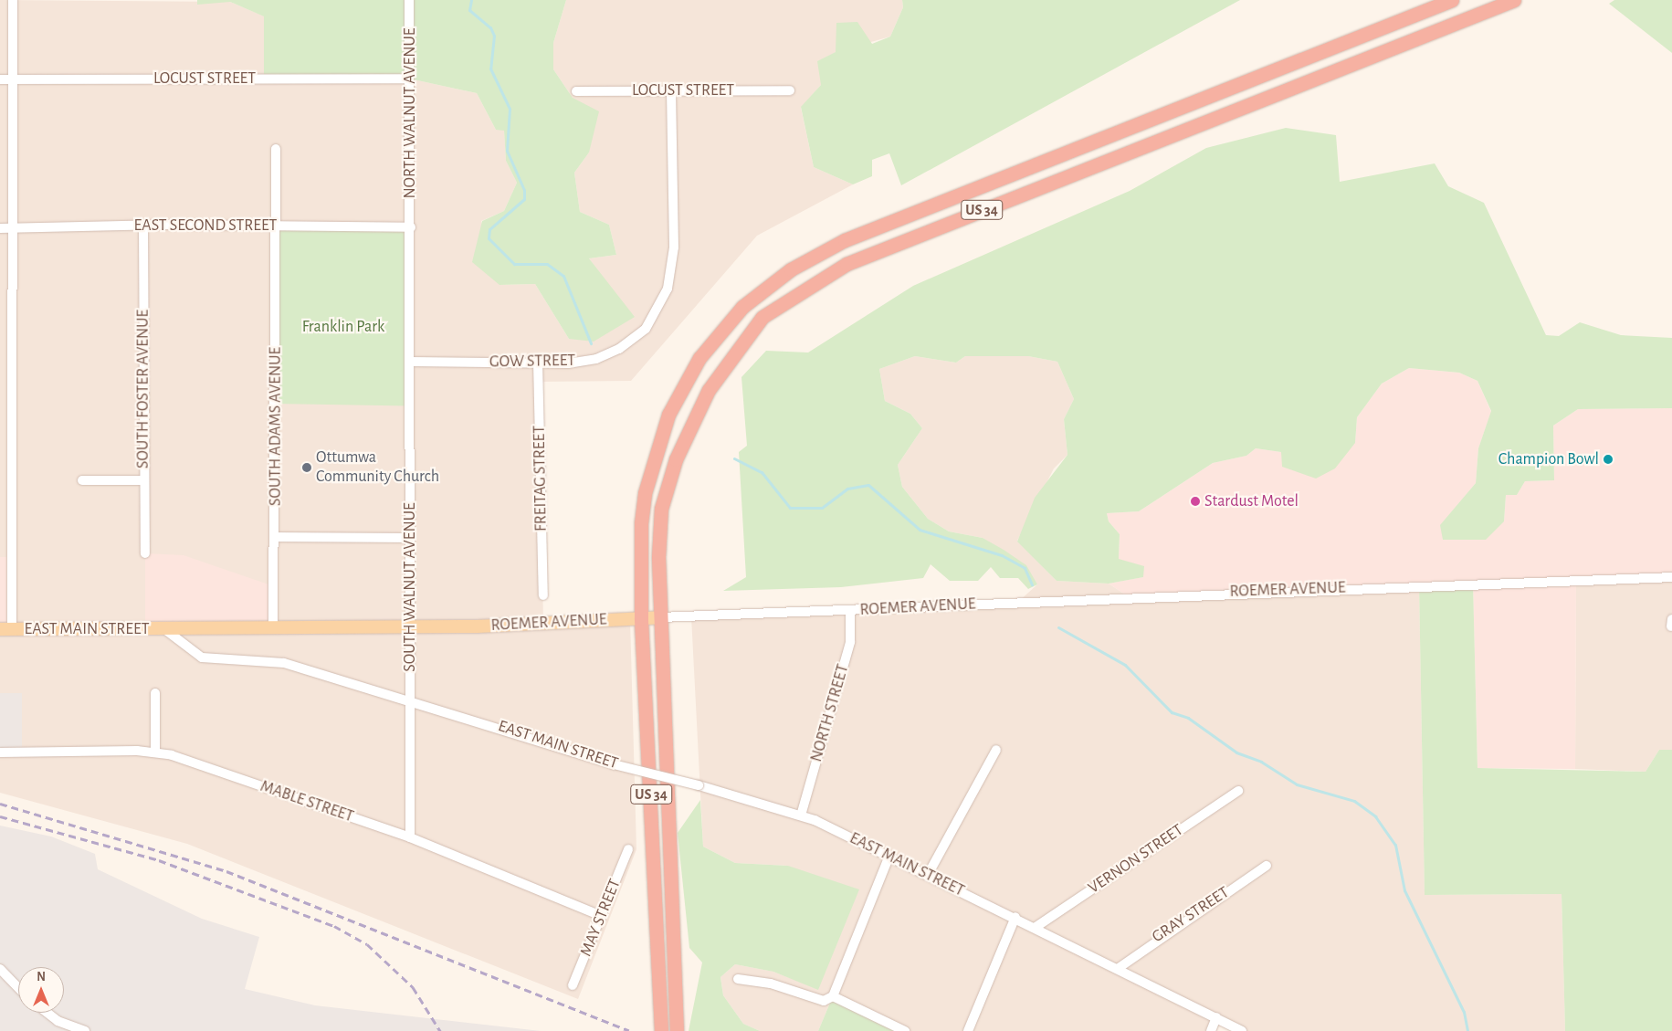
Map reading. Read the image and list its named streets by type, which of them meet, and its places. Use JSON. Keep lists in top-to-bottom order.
{
  "streets": {
    "highway": ["US 34"],
    "main road": ["ROEMER AVENUE", "EAST MAIN STREET"],
    "street": [
      "LOCUST STREET",
      "NORTH WALNUT AVENUE",
      "EAST SECOND STREET",
      "GOW STREET",
      "SOUTH FOSTER AVENUE",
      "SOUTH ADAMS AVENUE",
      "FREITAG STREET",
      "SOUTH WALNUT AVENUE",
      "NORTH STREET",
      "MABLE STREET",
      "VERNON STREET",
      "GRAY STREET",
      "MAY STREET"
    ]
  },
  "crossings": [
    ["LOCUST STREET", "NORTH WALNUT AVENUE"],
    ["LOCUST STREET", "GOW STREET"],
    ["NORTH WALNUT AVENUE", "EAST SECOND STREET"],
    ["NORTH WALNUT AVENUE", "SOUTH WALNUT AVENUE"],
    ["US 34", "ROEMER AVENUE"],
    ["EAST SECOND STREET", "SOUTH FOSTER AVENUE"],
    ["EAST SECOND STREET", "SOUTH ADAMS AVENUE"],
    ["EAST SECOND STREET", "SOUTH WALNUT AVENUE"],
    ["GOW STREET", "FREITAG STREET"],
    ["GOW STREET", "SOUTH WALNUT AVENUE"],
    ["SOUTH ADAMS AVENUE", "ROEMER AVENUE"],
    ["SOUTH WALNUT AVENUE", "ROEMER AVENUE"],
    ["SOUTH WALNUT AVENUE", "EAST MAIN STREET"],
    ["SOUTH WALNUT AVENUE", "MABLE STREET"],
    ["ROEMER AVENUE", "EAST MAIN STREET"],
    ["ROEMER AVENUE", "NORTH STREET"],
    ["EAST MAIN STREET", "NORTH STREET"],
    ["EAST MAIN STREET", "VERNON STREET"],
    ["EAST MAIN STREET", "GRAY STREET"],
    ["MABLE STREET", "MAY STREET"]
  ],
  "parks": ["Franklin Park"],
  "places": ["Champion Bowl", "Ottumwa Community Church", "Stardust Motel"],
  "north": "top"
}
